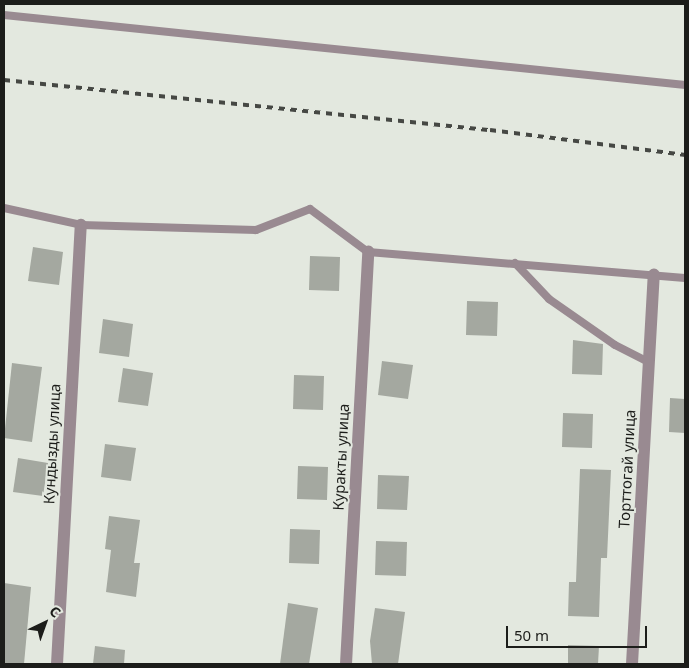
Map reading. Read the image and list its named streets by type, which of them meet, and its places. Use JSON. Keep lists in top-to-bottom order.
{
  "streets": {
    "street": ["Кундызды улица", "Куракты улица", "Торттогай улица"]
  },
  "scale_bar": "50 m",
  "north": "top right"
}
